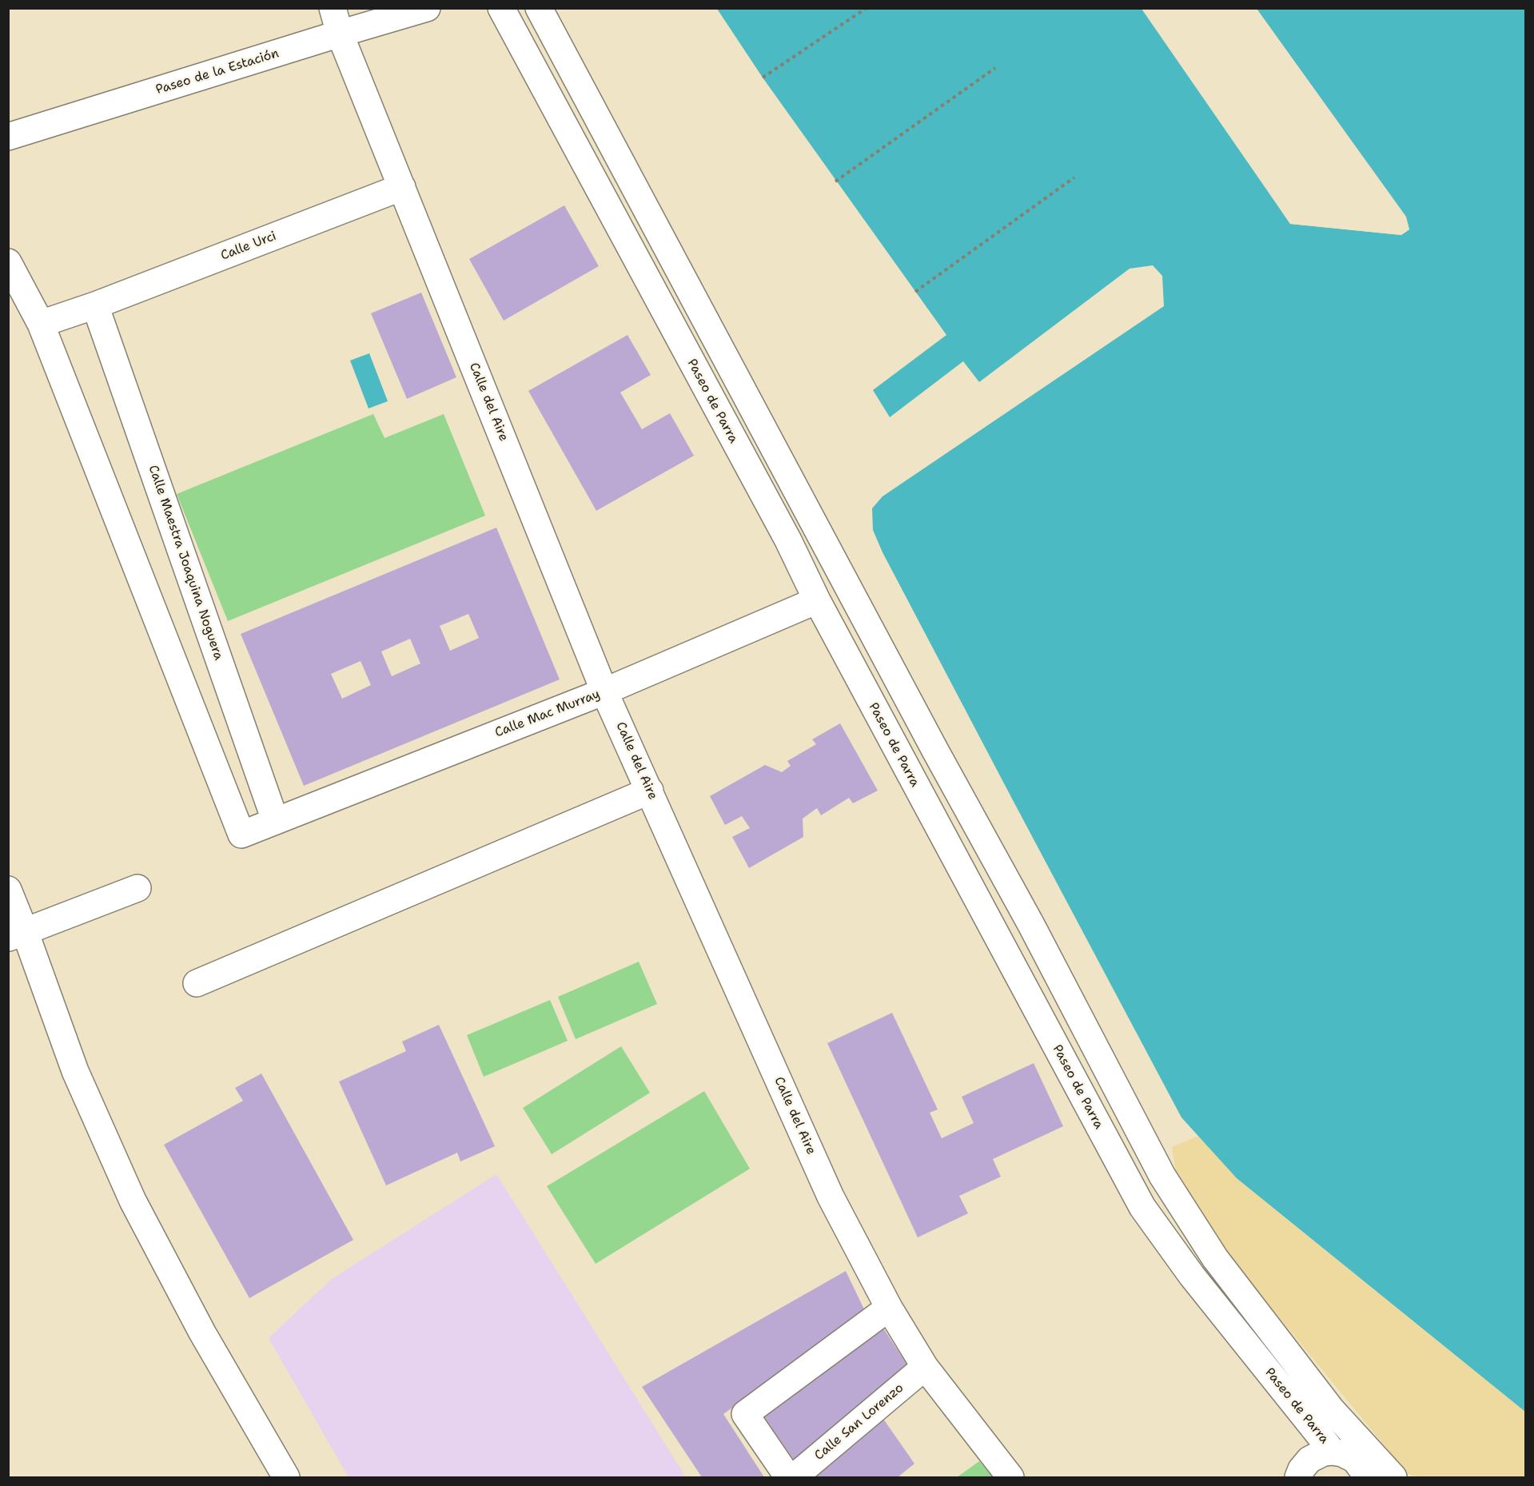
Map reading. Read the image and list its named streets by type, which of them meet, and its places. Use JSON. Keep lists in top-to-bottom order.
{
  "streets": {
    "street": [
      "Paseo de la Estación",
      "Calle Urci",
      "Paseo de Parra",
      "Calle del Aire",
      "Calle Maestra Joaquina Noguera",
      "Calle Mac Murray",
      "Calle San Lorenzo"
    ]
  },
  "crossings": [
    ["Paseo de la Estación", "Calle del Aire"],
    ["Calle Urci", "Calle del Aire"],
    ["Calle Urci", "Calle Maestra Joaquina Noguera"],
    ["Calle Urci", "Calle Mac Murray"],
    ["Paseo de Parra", "Calle Mac Murray"],
    ["Calle del Aire", "Calle Mac Murray"],
    ["Calle del Aire", "Calle San Lorenzo"],
    ["Calle Maestra Joaquina Noguera", "Calle Mac Murray"]
  ]
}
